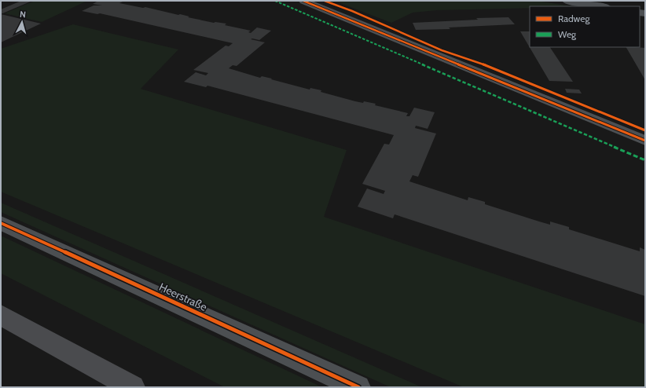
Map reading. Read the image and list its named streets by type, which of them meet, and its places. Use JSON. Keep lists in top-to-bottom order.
{
  "streets": {
    "street": ["Heerstraße"]
  },
  "legend": ["Radweg", "Weg"],
  "north": "top"
}
